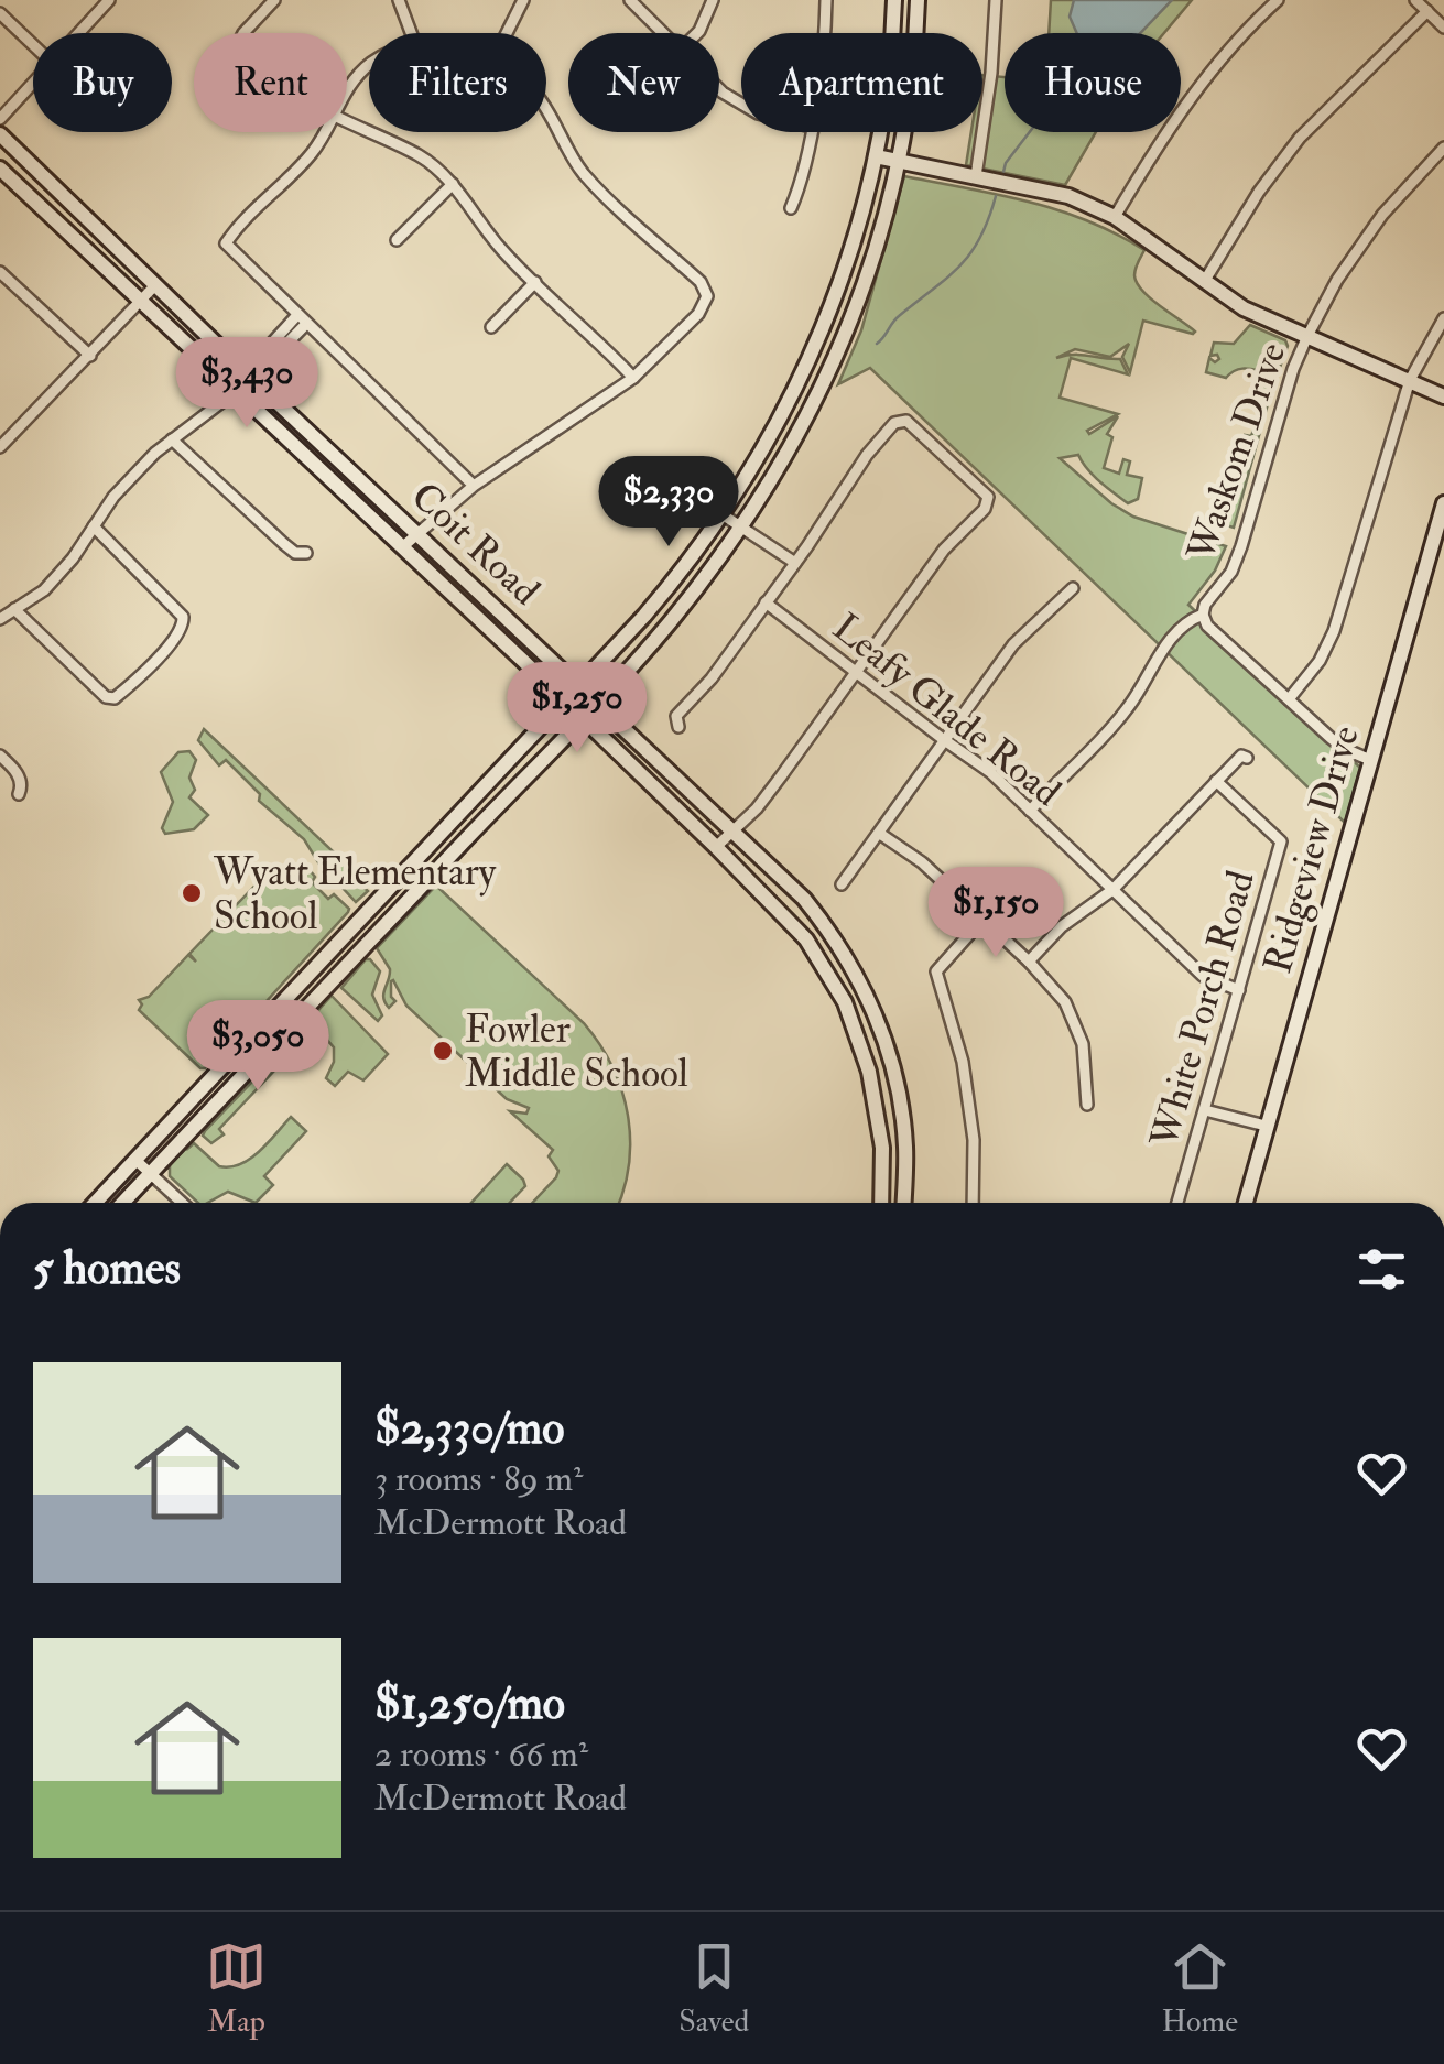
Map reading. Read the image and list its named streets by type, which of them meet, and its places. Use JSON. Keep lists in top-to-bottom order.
{
  "streets": {
    "main road": ["Coit Road", "Ridgeview Drive"],
    "street": ["Waskom Drive", "Leafy Glade Road", "White Porch Road"]
  },
  "crossings": [
    ["Waskom Drive", "Leafy Glade Road"],
    ["Leafy Glade Road", "White Porch Road"]
  ],
  "places": ["Wyatt Elementary School", "Fowler Middle School"],
  "page": {
    "chip": [
      "Buy",
      "Rent",
      "Filters",
      "New",
      "Apartment",
      "House"
    ],
    "price": [
      "$3,430",
      "$2,330",
      "$1,250",
      "$1,150",
      "$3,050"
    ],
    "heading": "5 homes",
    "list": [
      {
        "name": "$2,330/mo",
        "note": "3 rooms · 89 m² · McDermott Road"
      },
      {
        "name": "$1,250/mo",
        "note": "2 rooms · 66 m² · McDermott Road"
      }
    ],
    "tabs": ["Map", "Saved", "Home"]
  }
}
